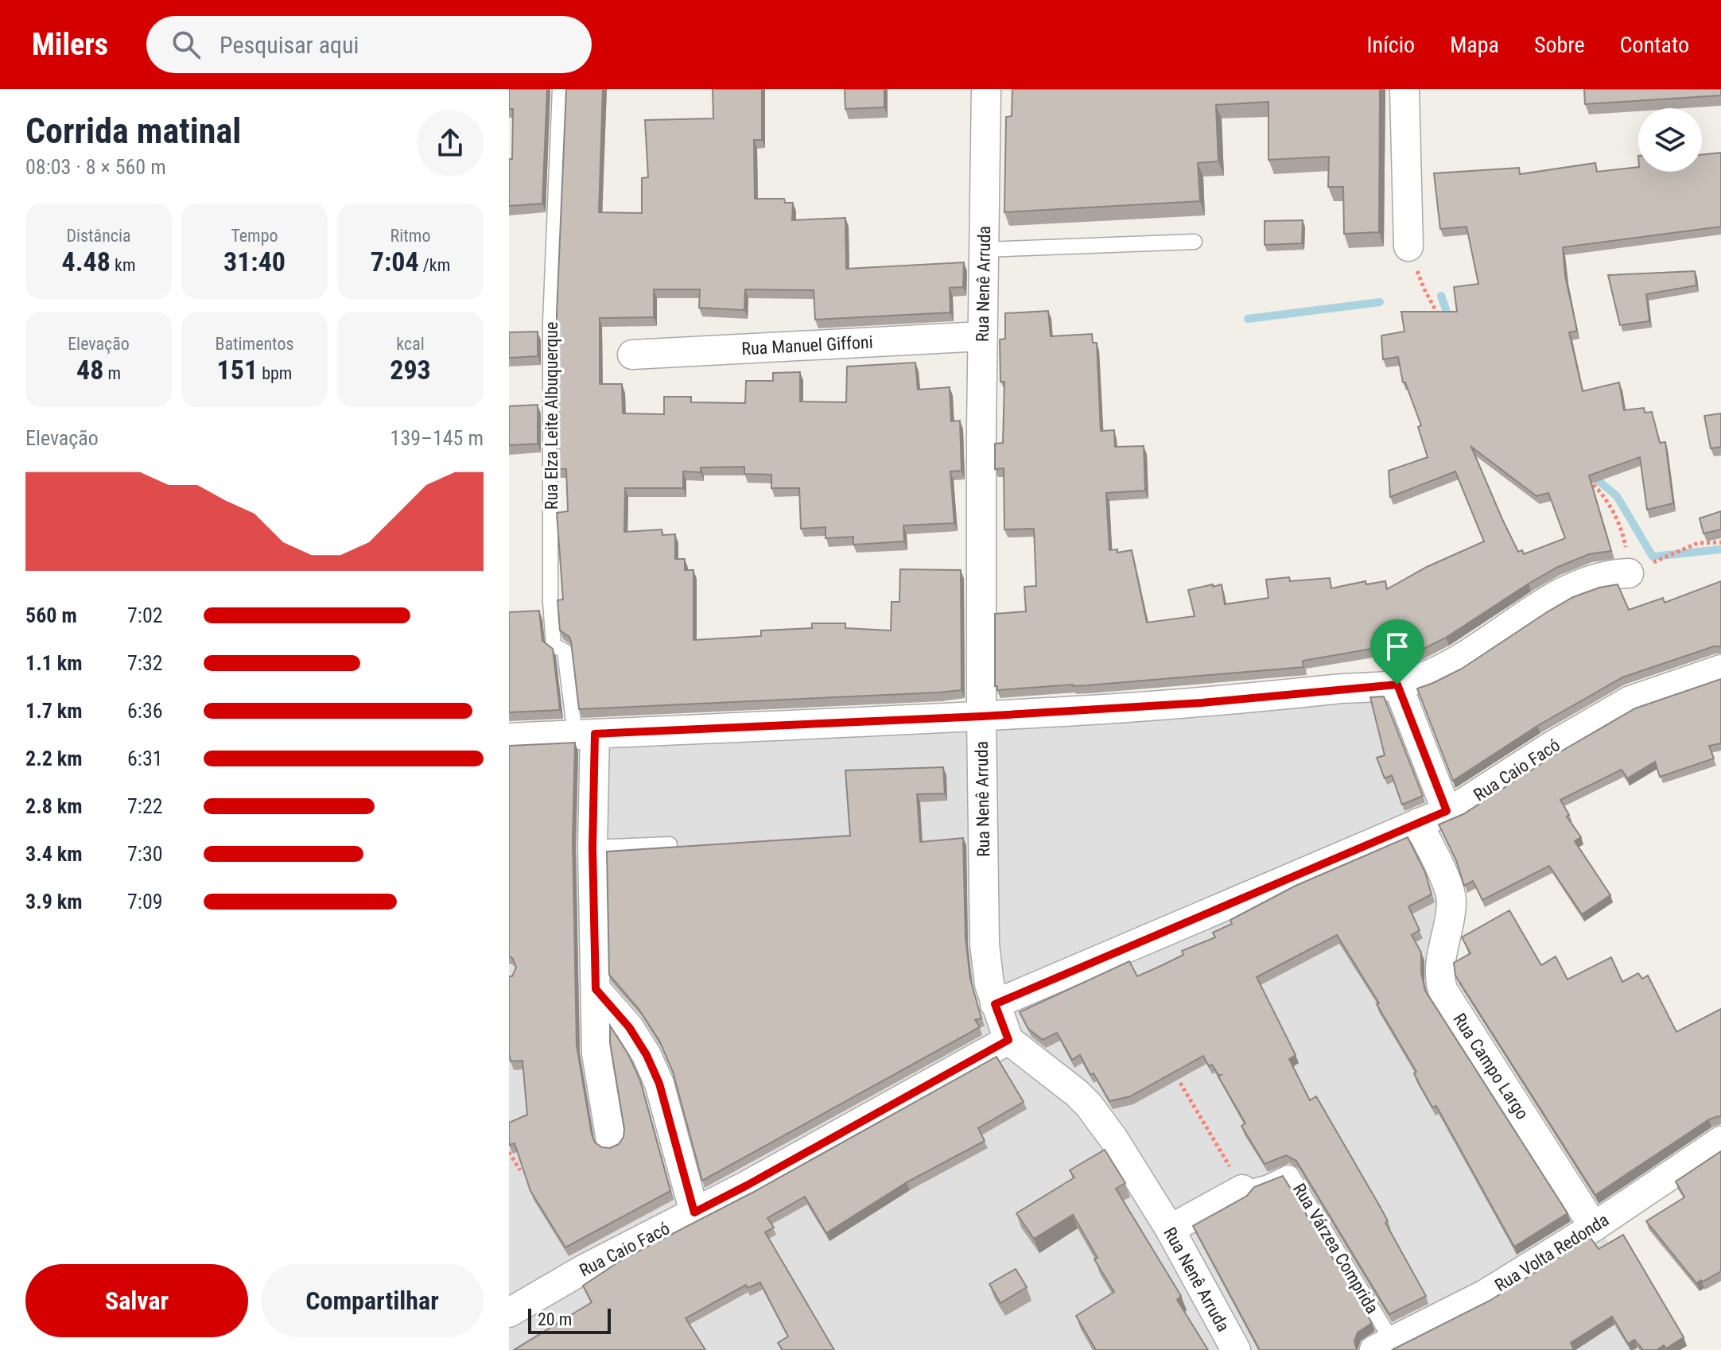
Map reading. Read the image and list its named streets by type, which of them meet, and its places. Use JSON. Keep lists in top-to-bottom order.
{
  "streets": {
    "street": [
      "Rua Nenê Arruda",
      "Rua Manuel Giffoni",
      "Rua Elza Leite Albuquerque",
      "Rua Caio Facó",
      "Rua Campo Largo",
      "Rua Várzea Comprida",
      "Rua Volta Redonda"
    ]
  },
  "crossings": [
    ["Rua Nenê Arruda", "Rua Manuel Giffoni"],
    ["Rua Nenê Arruda", "Rua Caio Facó"],
    ["Rua Nenê Arruda", "Rua Várzea Comprida"],
    ["Rua Caio Facó", "Rua Campo Largo"],
    ["Rua Campo Largo", "Rua Volta Redonda"],
    ["Rua Várzea Comprida", "Rua Volta Redonda"]
  ],
  "scale_bar": "20 m",
  "page": {
    "header": "Milers",
    "search": "Pesquisar aqui",
    "nav": [
      "Início",
      "Mapa",
      "Sobre",
      "Contato"
    ],
    "heading": ["Corrida matinal", "08:03 · 8 × 560 m"],
    "stats": [
      ["Distância", "4.48 km"],
      ["Tempo", "31:40"],
      ["Ritmo", "7:04 /km"],
      ["Elevação", "48 m"],
      ["Batimentos", "151 bpm"],
      ["kcal", "293"]
    ],
    "chart": ["Elevação", "139–145 m"],
    "list": [
      {
        "name": "560 m",
        "note": "7:02"
      },
      {
        "name": "1.1 km",
        "note": "7:32"
      },
      {
        "name": "1.7 km",
        "note": "6:36"
      },
      {
        "name": "2.2 km",
        "note": "6:31"
      },
      {
        "name": "2.8 km",
        "note": "7:22"
      },
      {
        "name": "3.4 km",
        "note": "7:30"
      },
      {
        "name": "3.9 km",
        "note": "7:09"
      }
    ],
    "buttons": ["Salvar", "Compartilhar"],
    "scale": "20 m"
  }
}
